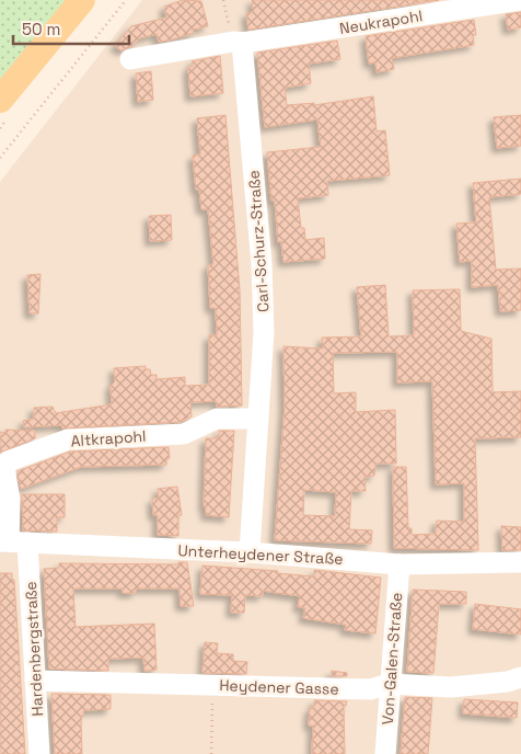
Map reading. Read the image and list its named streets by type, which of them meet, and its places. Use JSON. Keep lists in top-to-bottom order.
{
  "streets": {
    "street": [
      "Neukrapohl",
      "Carl-Schurz-Straße",
      "Altkrapohl",
      "Unterheydener Straße",
      "Hardenbergstraße",
      "Von-Galen-Straße",
      "Heydener Gasse"
    ]
  },
  "crossings": [
    ["Neukrapohl", "Carl-Schurz-Straße"],
    ["Carl-Schurz-Straße", "Altkrapohl"],
    ["Carl-Schurz-Straße", "Unterheydener Straße"],
    ["Altkrapohl", "Unterheydener Straße"],
    ["Altkrapohl", "Hardenbergstraße"],
    ["Unterheydener Straße", "Hardenbergstraße"],
    ["Unterheydener Straße", "Von-Galen-Straße"],
    ["Hardenbergstraße", "Heydener Gasse"],
    ["Von-Galen-Straße", "Heydener Gasse"]
  ],
  "scale_bar": "50 m"
}
